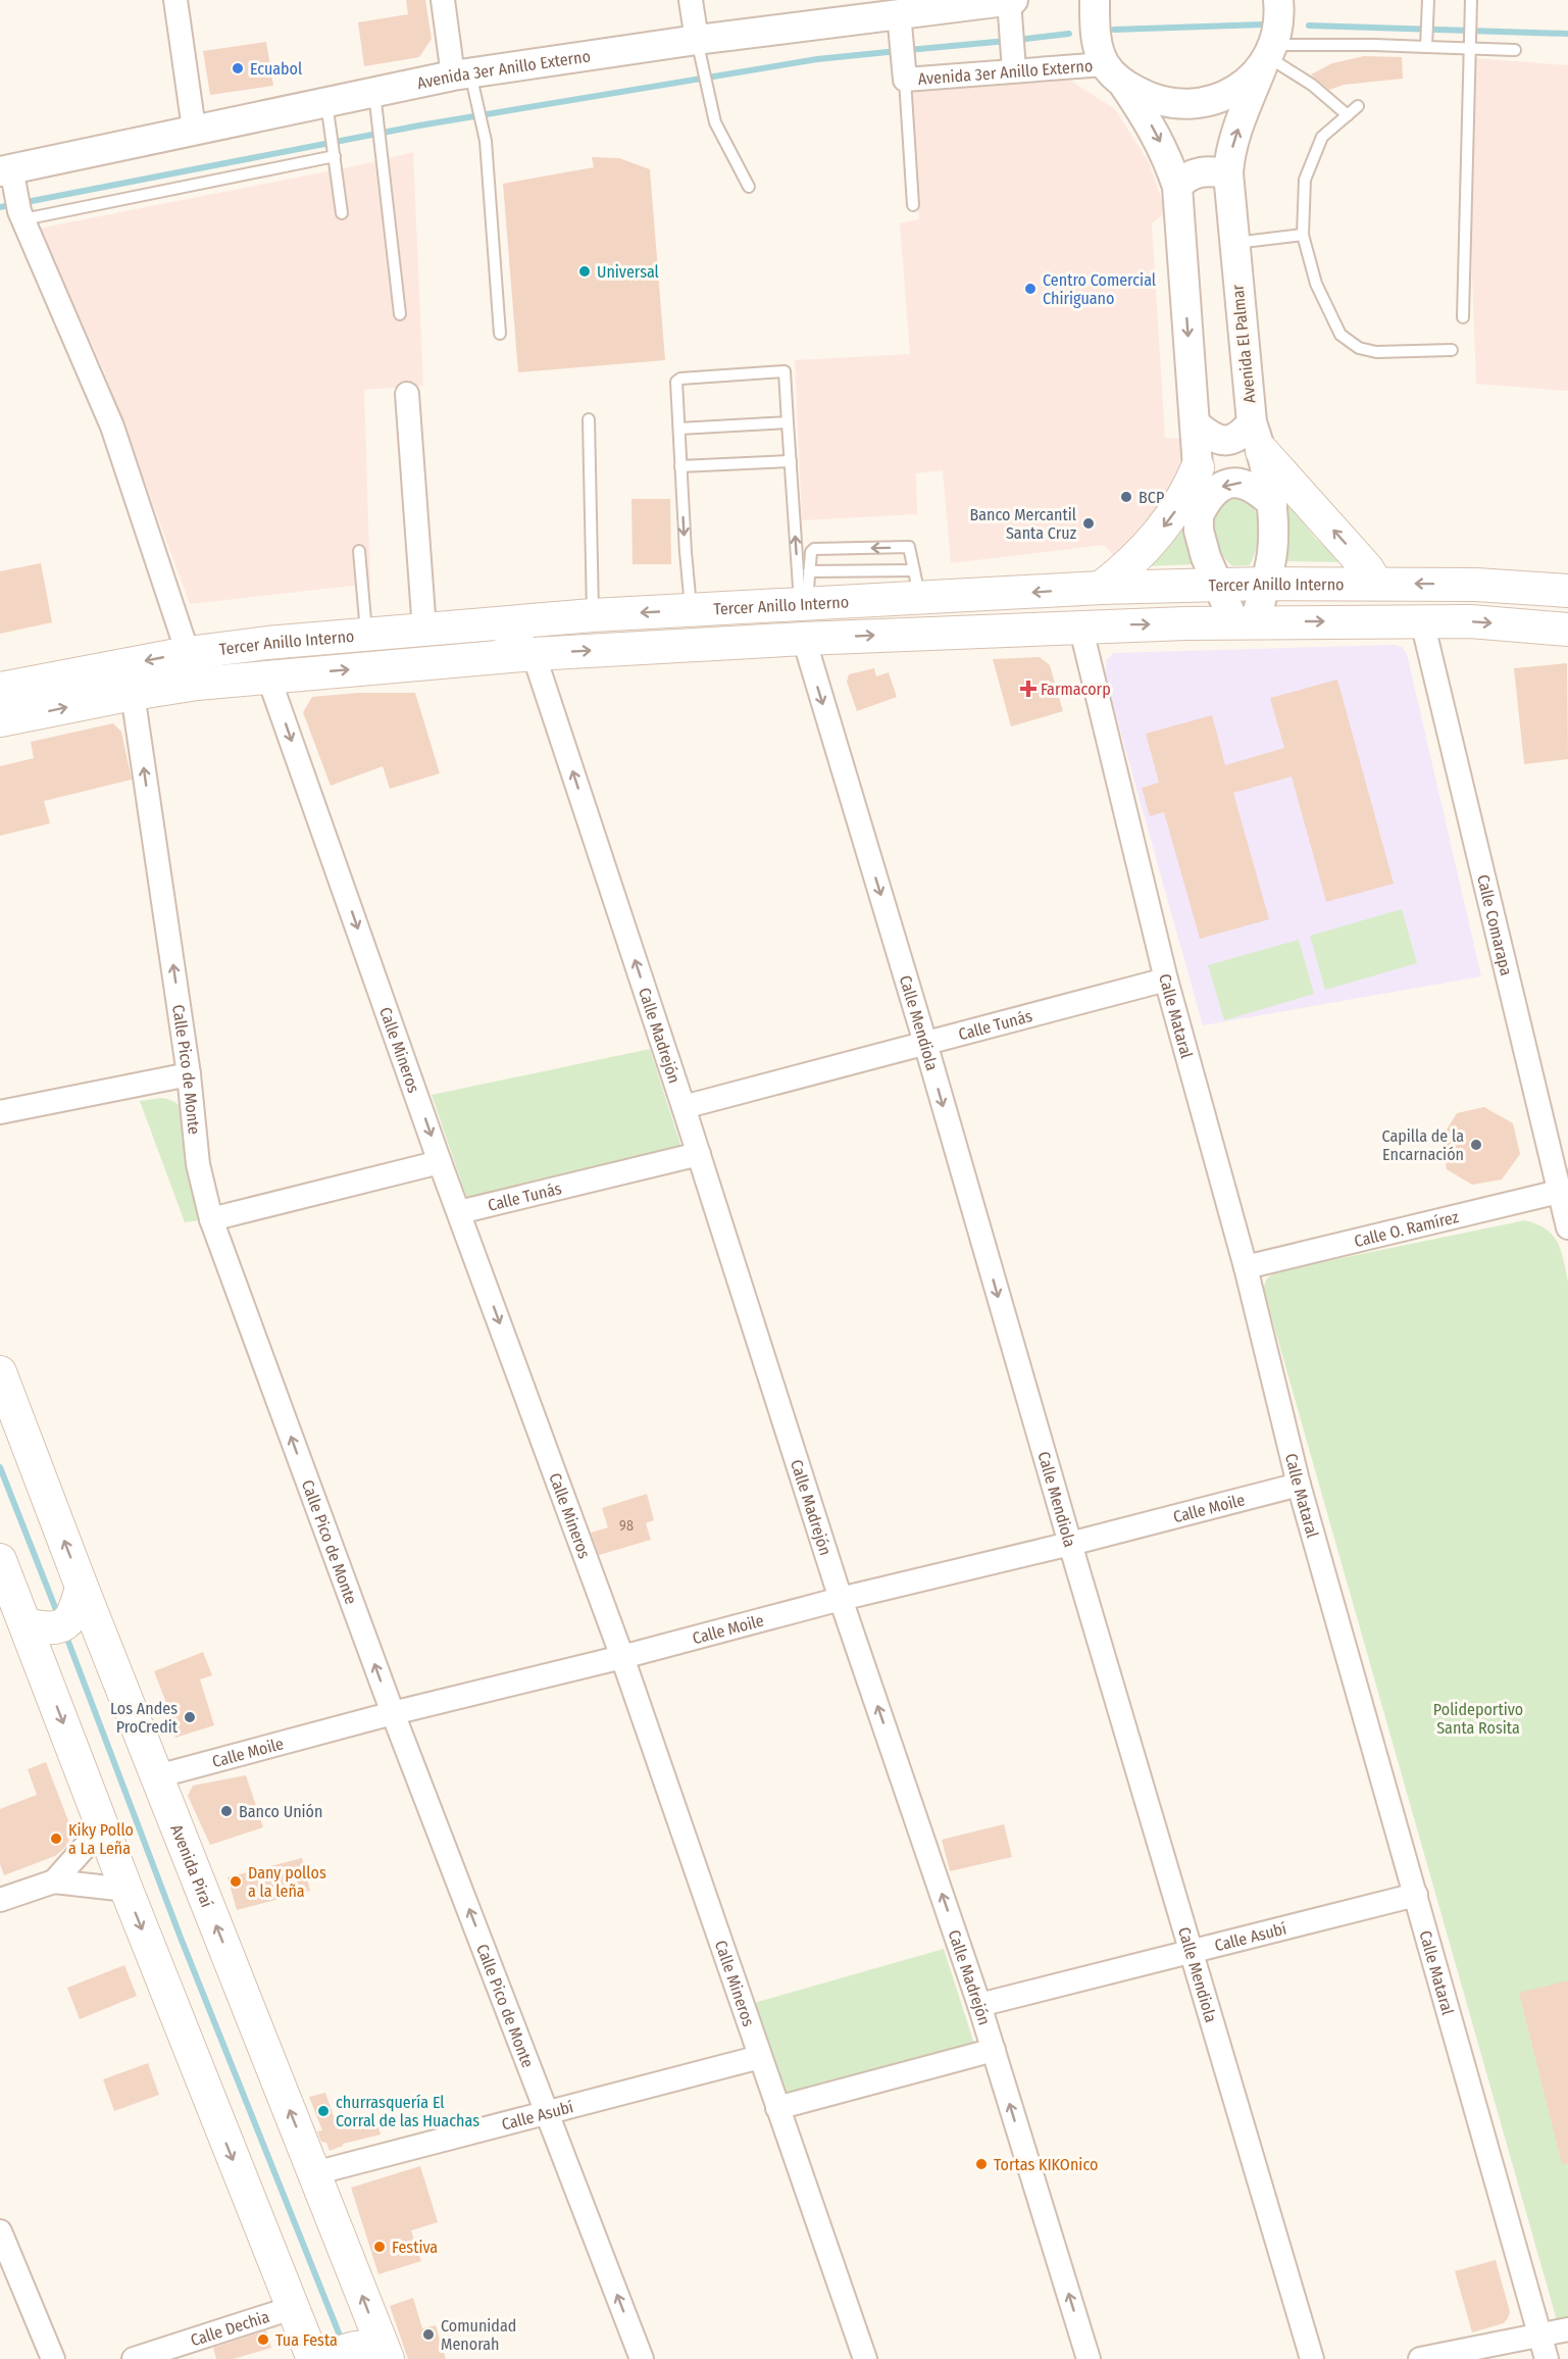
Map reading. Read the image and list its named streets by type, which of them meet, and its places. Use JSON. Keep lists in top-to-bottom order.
{
  "streets": {
    "main road": ["Tercer Anillo Interno", "Avenida Piraí"],
    "street": [
      "Avenida 3er Anillo Externo",
      "Avenida El Palmar",
      "Calle Comarapa",
      "Calle Mataral",
      "Calle Mendiola",
      "Calle Tunás",
      "Calle Madrejón",
      "Calle Mineros",
      "Calle Pico de Monte",
      "Calle O. Ramírez",
      "Calle Moile",
      "Calle Asubí",
      "Calle Dechia"
    ]
  },
  "crossings": [
    ["Avenida El Palmar", "Tercer Anillo Interno"],
    ["Tercer Anillo Interno", "Calle Comarapa"],
    ["Tercer Anillo Interno", "Calle Mataral"],
    ["Tercer Anillo Interno", "Calle Mendiola"],
    ["Tercer Anillo Interno", "Calle Madrejón"],
    ["Tercer Anillo Interno", "Calle Mineros"],
    ["Tercer Anillo Interno", "Calle Pico de Monte"],
    ["Calle Comarapa", "Calle O. Ramírez"],
    ["Calle Mataral", "Calle Tunás"],
    ["Calle Mataral", "Calle O. Ramírez"],
    ["Calle Mataral", "Calle Moile"],
    ["Calle Mataral", "Calle Asubí"],
    ["Calle Mendiola", "Calle Tunás"],
    ["Calle Mendiola", "Calle Moile"],
    ["Calle Mendiola", "Calle Asubí"],
    ["Calle Tunás", "Calle Madrejón"],
    ["Calle Tunás", "Calle Mineros"],
    ["Calle Madrejón", "Calle Moile"],
    ["Calle Madrejón", "Calle Asubí"],
    ["Calle Mineros", "Calle Moile"],
    ["Calle Mineros", "Calle Asubí"],
    ["Calle Pico de Monte", "Calle Moile"],
    ["Calle Pico de Monte", "Calle Asubí"],
    ["Calle Moile", "Avenida Piraí"],
    ["Avenida Piraí", "Calle Asubí"]
  ],
  "one_way": [
    "Calle Mendiola",
    "Calle Madrejón",
    "Calle Mineros",
    "Calle Pico de Monte"
  ],
  "parks": ["Polideportivo Santa Rosita"],
  "places": {
    "other": [
      "Ecuabol",
      "Universal",
      "Centro Comercial Chiriguano",
      "BCP",
      "Banco Mercantil Santa Cruz",
      "Capilla de la Encarnación",
      "Los Andes ProCredit",
      "Banco Unión",
      "Kiky Pollo a La Leña",
      "Dany pollos a la leña",
      "churrasquería El Corral de las Huachas",
      "Tortas KIKOnico",
      "Festiva",
      "Comunidad Menorah",
      "Tua Festa"
    ],
    "health": ["Farmacorp"]
  },
  "house_numbers": ["98"]
}
